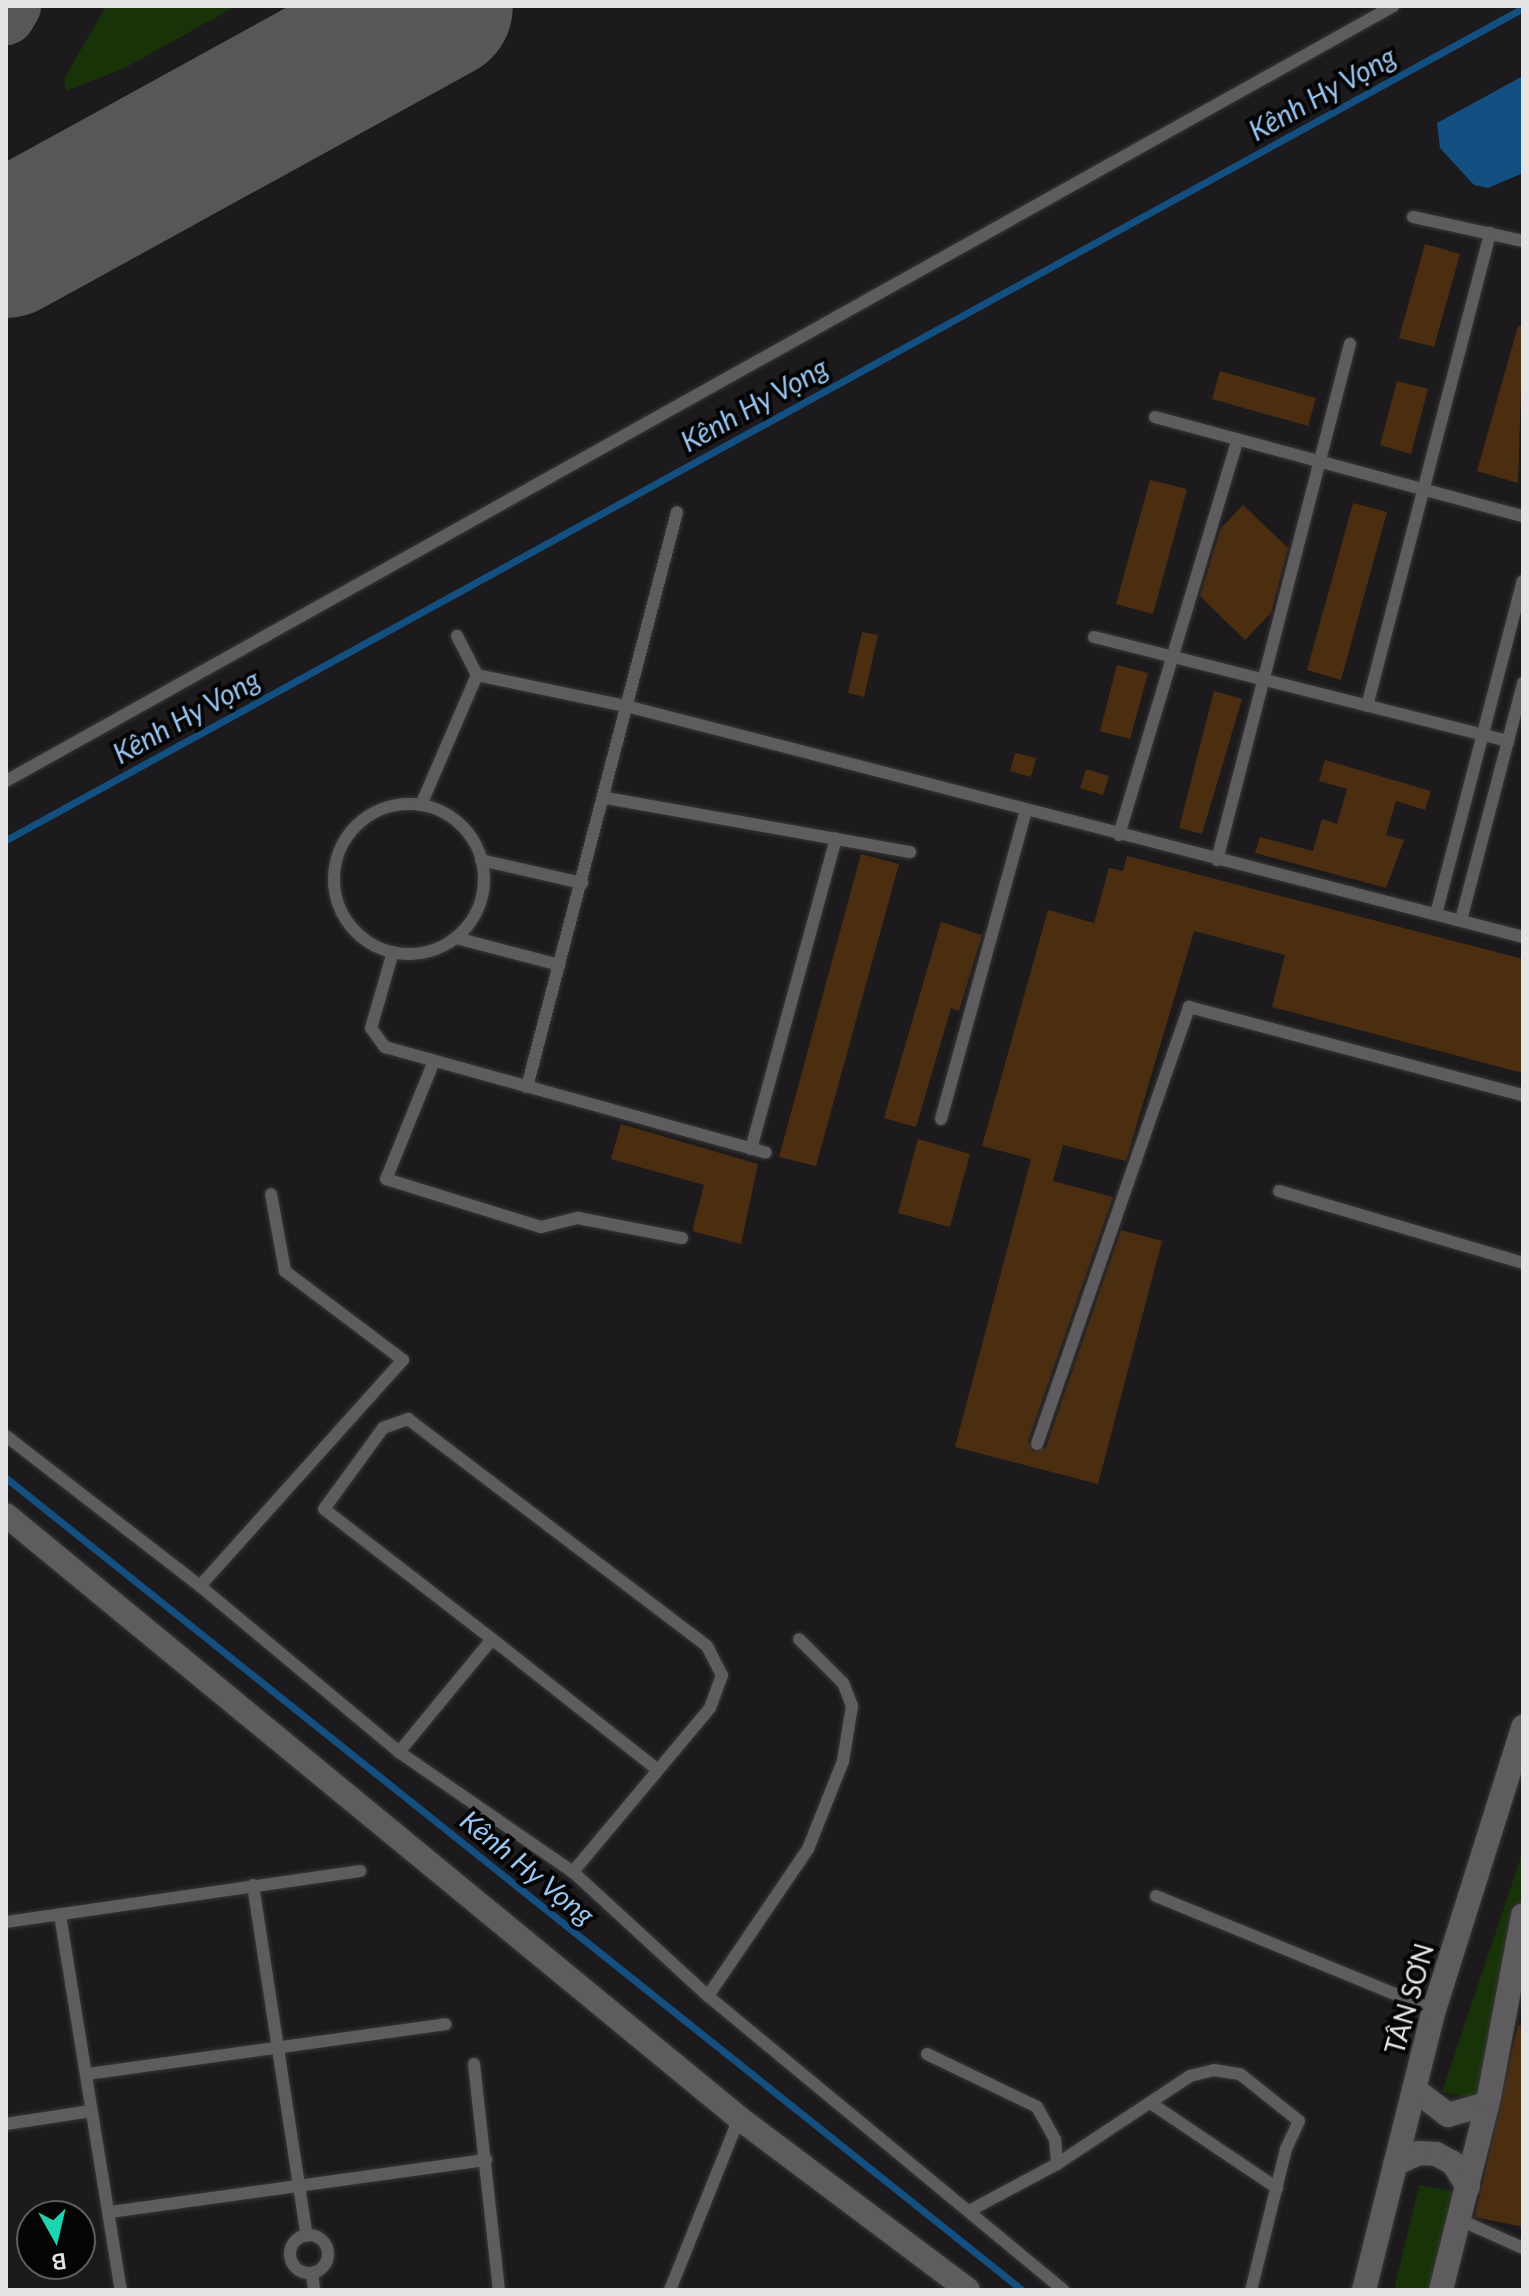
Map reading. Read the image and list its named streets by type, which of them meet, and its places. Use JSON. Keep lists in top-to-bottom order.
{
  "streets": {
    "street": ["TÂN SƠN"]
  },
  "water": ["Kênh Hy Vọng"],
  "north": "bottom"
}
